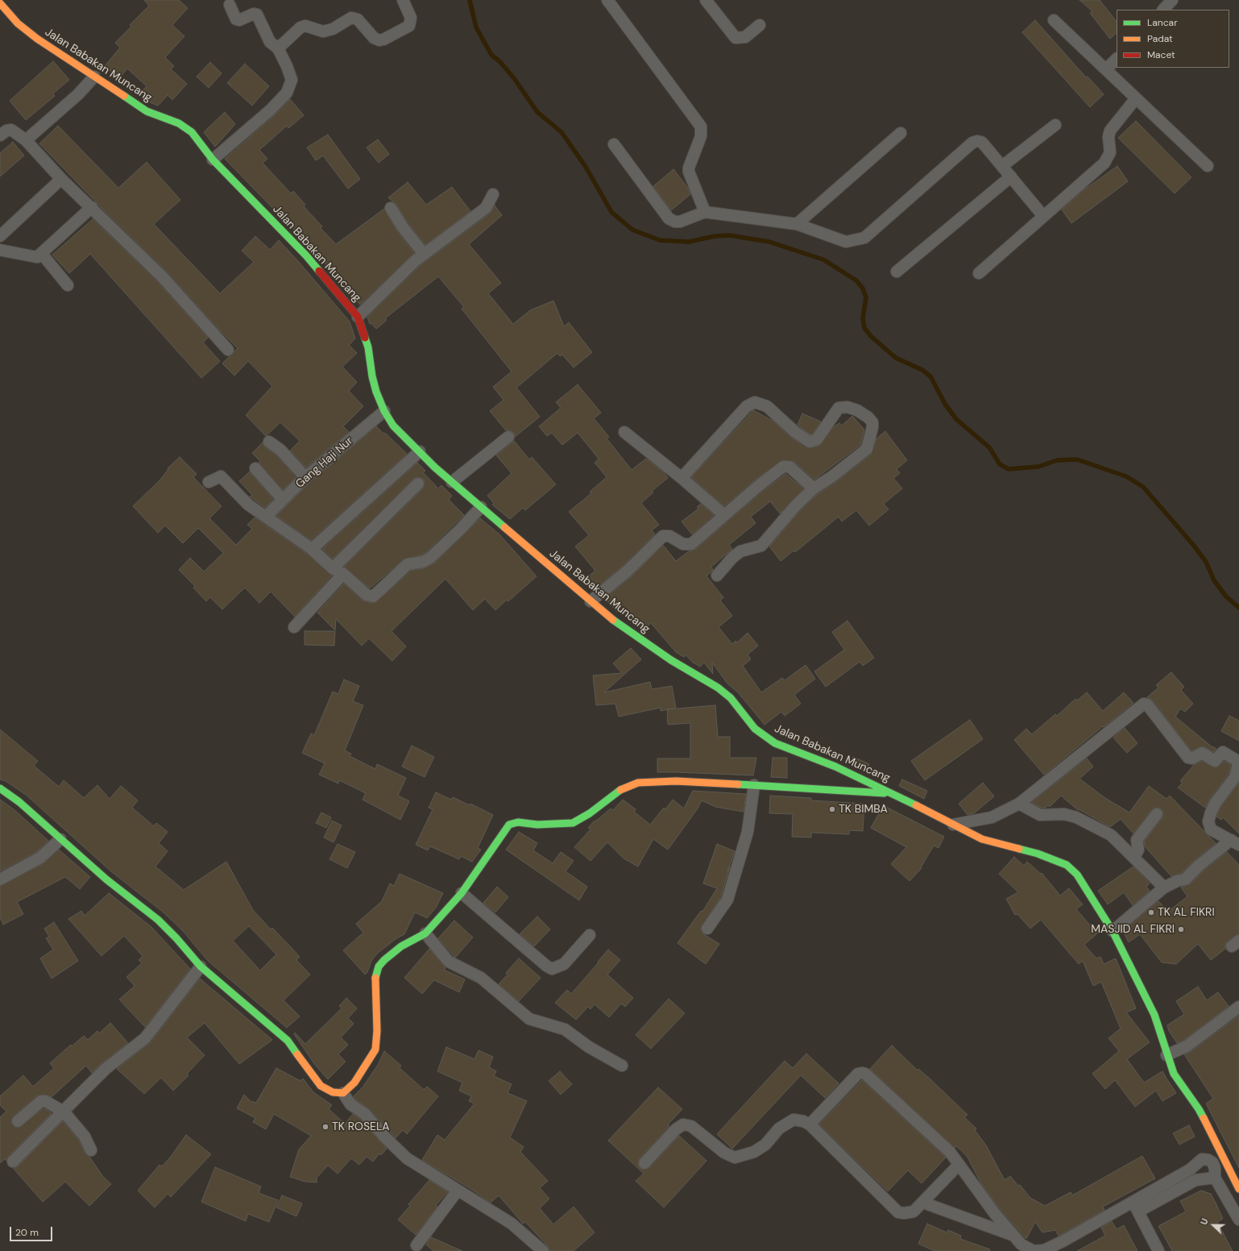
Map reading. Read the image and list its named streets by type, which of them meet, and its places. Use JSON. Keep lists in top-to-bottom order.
{
  "streets": {
    "street": ["Jalan Babakan Muncang", "Gang Haji Nur"]
  },
  "crossings": [
    ["Jalan Babakan Muncang", "Gang Haji Nur"]
  ],
  "places": [
    "TK BIMBA",
    "TK AL FIKRI",
    "MASJID AL FIKRI",
    "TK ROSELA"
  ],
  "legend": ["Lancar", "Padat", "Macet"],
  "scale_bar": "20 m",
  "north": "left"
}
